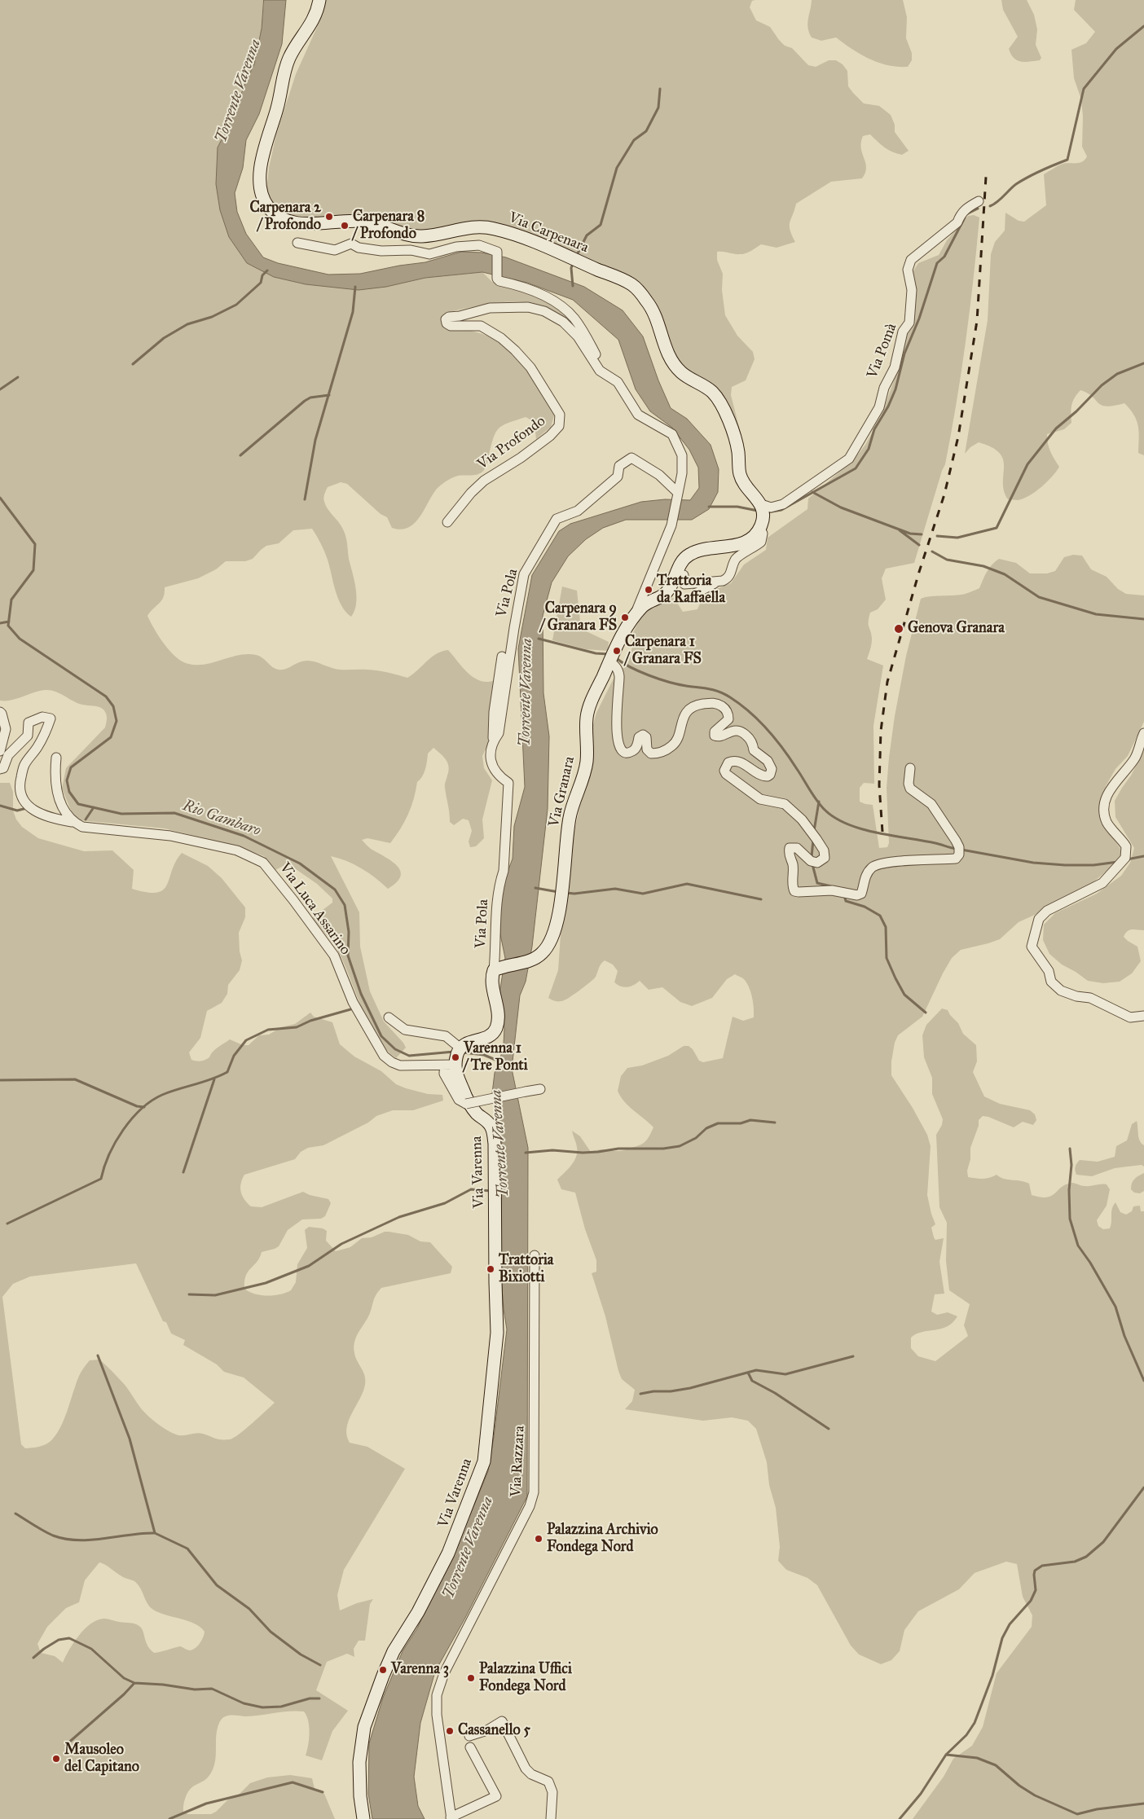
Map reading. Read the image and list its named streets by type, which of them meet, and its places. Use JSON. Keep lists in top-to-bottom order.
{
  "streets": {
    "street": [
      "Via Carpenara",
      "Via Pomà",
      "Via Profondo",
      "Via Pola",
      "Via Granara",
      "Via Luca Assarino",
      "Via Varenna",
      "Via Razzara"
    ]
  },
  "crossings": [
    ["Via Carpenara", "Via Pomà"],
    ["Via Profondo", "Via Granara"],
    ["Via Pola", "Via Granara"],
    ["Via Luca Assarino", "Via Varenna"]
  ],
  "water": ["Torrente Varenna", "Rio Gambaro"],
  "places": [
    "Carpenara 2 / Profondo",
    "Carpenara 8 / Profondo",
    "Trattoria da Raffaella",
    "Carpenara 9 / Granara FS",
    "Genova Granara",
    "Carpenara 1 / Granara FS",
    "Varenna 1 / Tre Ponti",
    "Trattoria Bixiotti",
    "Palazzina Archivio Fondega Nord",
    "Varenna 3",
    "Palazzina Uffici Fondega Nord",
    "Cassanello 5",
    "Mausoleo del Capitano"
  ]
}
